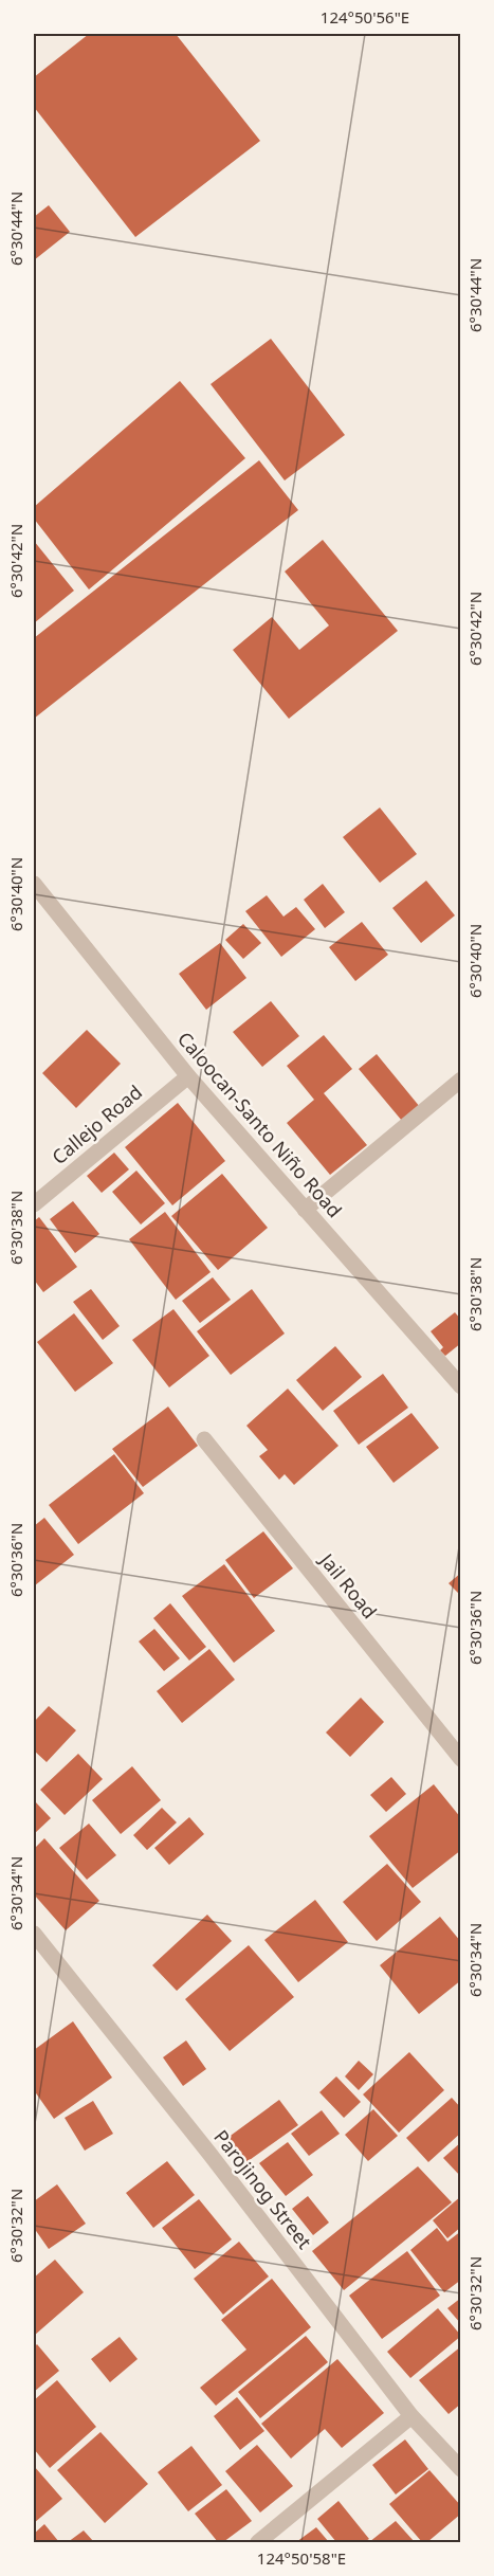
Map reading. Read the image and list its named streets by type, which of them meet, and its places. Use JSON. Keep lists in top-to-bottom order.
{
  "streets": {
    "street": [
      "Callejo Road",
      "Caloocan-Santo Niño Road",
      "Jail Road",
      "Parojinog Street"
    ]
  },
  "crossings": [
    ["Callejo Road", "Caloocan-Santo Niño Road"]
  ],
  "coordinates": [
    "124°50'56\"E",
    "6°30'44\"N",
    "6°30'42\"N",
    "6°30'40\"N",
    "6°30'38\"N",
    "6°30'36\"N",
    "6°30'34\"N",
    "6°30'32\"N",
    "124°50'58\"E"
  ]
}
